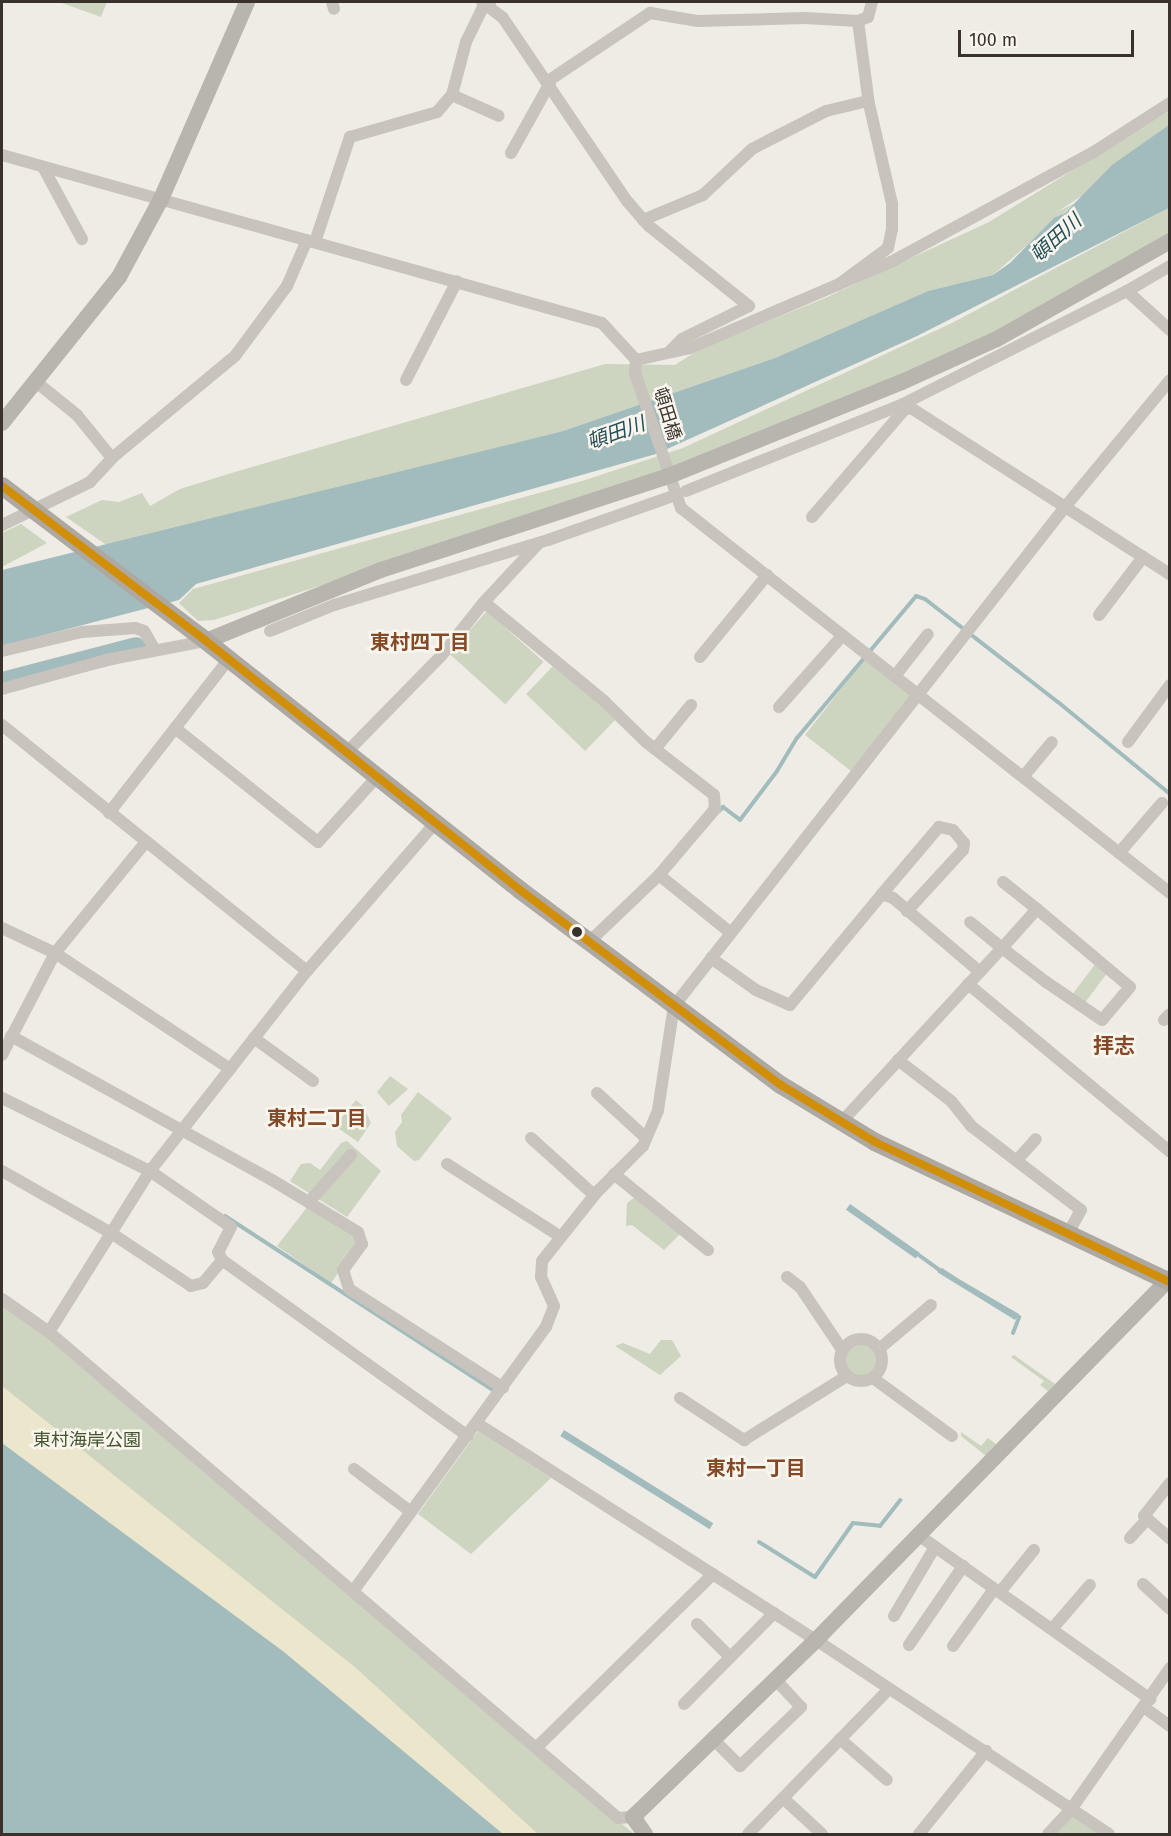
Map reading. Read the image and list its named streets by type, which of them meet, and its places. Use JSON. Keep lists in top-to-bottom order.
{
  "streets": {
    "street": ["頓田橋"]
  },
  "districts": [
    "東村四丁目",
    "拝志",
    "東村二丁目",
    "東村一丁目"
  ],
  "water": ["頓田川"],
  "parks": ["東村海岸公園"],
  "scale_bar": "100 m"
}
